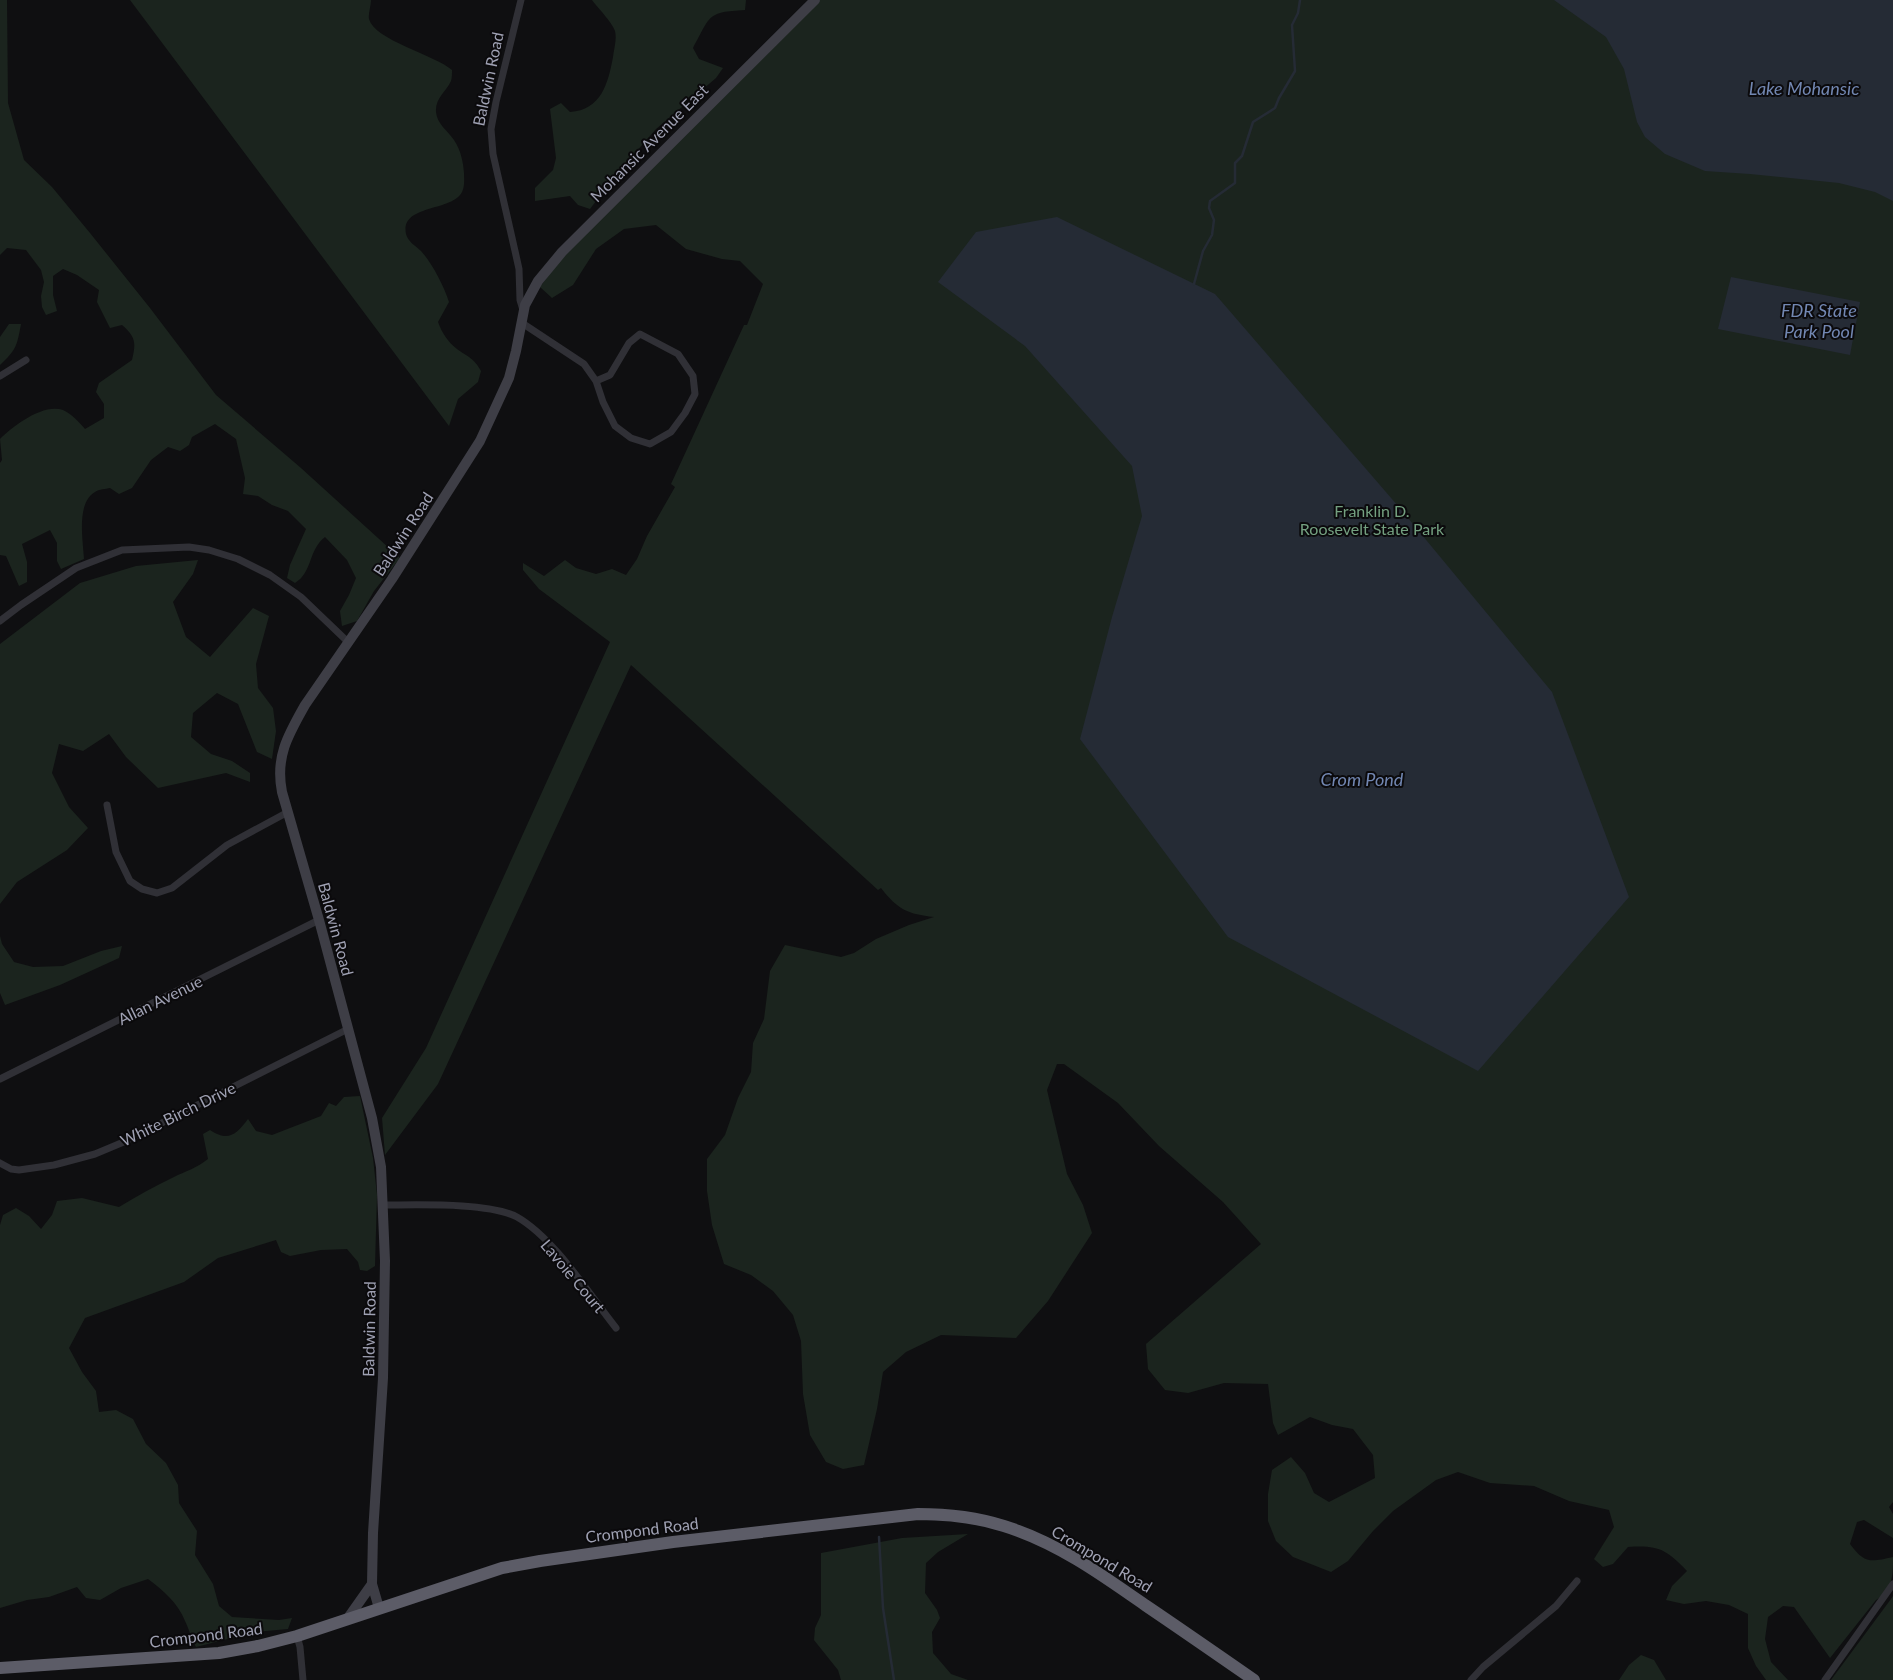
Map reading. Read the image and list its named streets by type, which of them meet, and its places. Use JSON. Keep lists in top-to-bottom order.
{
  "streets": {
    "highway": ["Crompond Road"],
    "street": [
      "Baldwin Road",
      "Mohansic Avenue East",
      "Allan Avenue",
      "White Birch Drive",
      "Lavoie Court"
    ]
  },
  "crossings": [
    ["Baldwin Road", "Mohansic Avenue East"],
    ["Baldwin Road", "Allan Avenue"],
    ["Baldwin Road", "White Birch Drive"],
    ["Baldwin Road", "Lavoie Court"],
    ["Baldwin Road", "Crompond Road"]
  ],
  "water": ["Lake Mohansic", "FDR State Park Pool", "Crom Pond"],
  "parks": ["Franklin D. Roosevelt State Park"]
}
